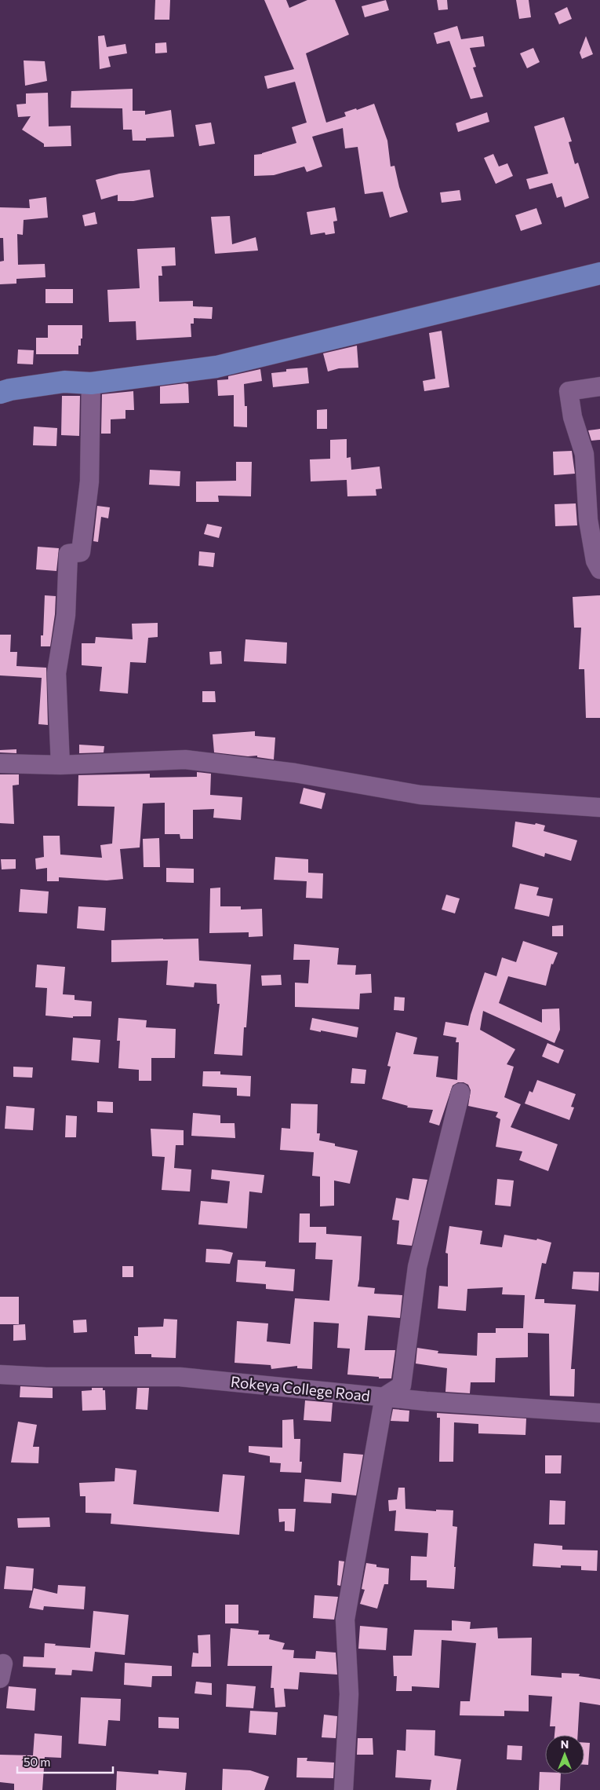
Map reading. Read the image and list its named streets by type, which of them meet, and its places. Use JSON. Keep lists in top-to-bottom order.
{
  "streets": {
    "street": ["Rokeya College Road"]
  },
  "scale_bar": "50 m",
  "north": "top"
}
